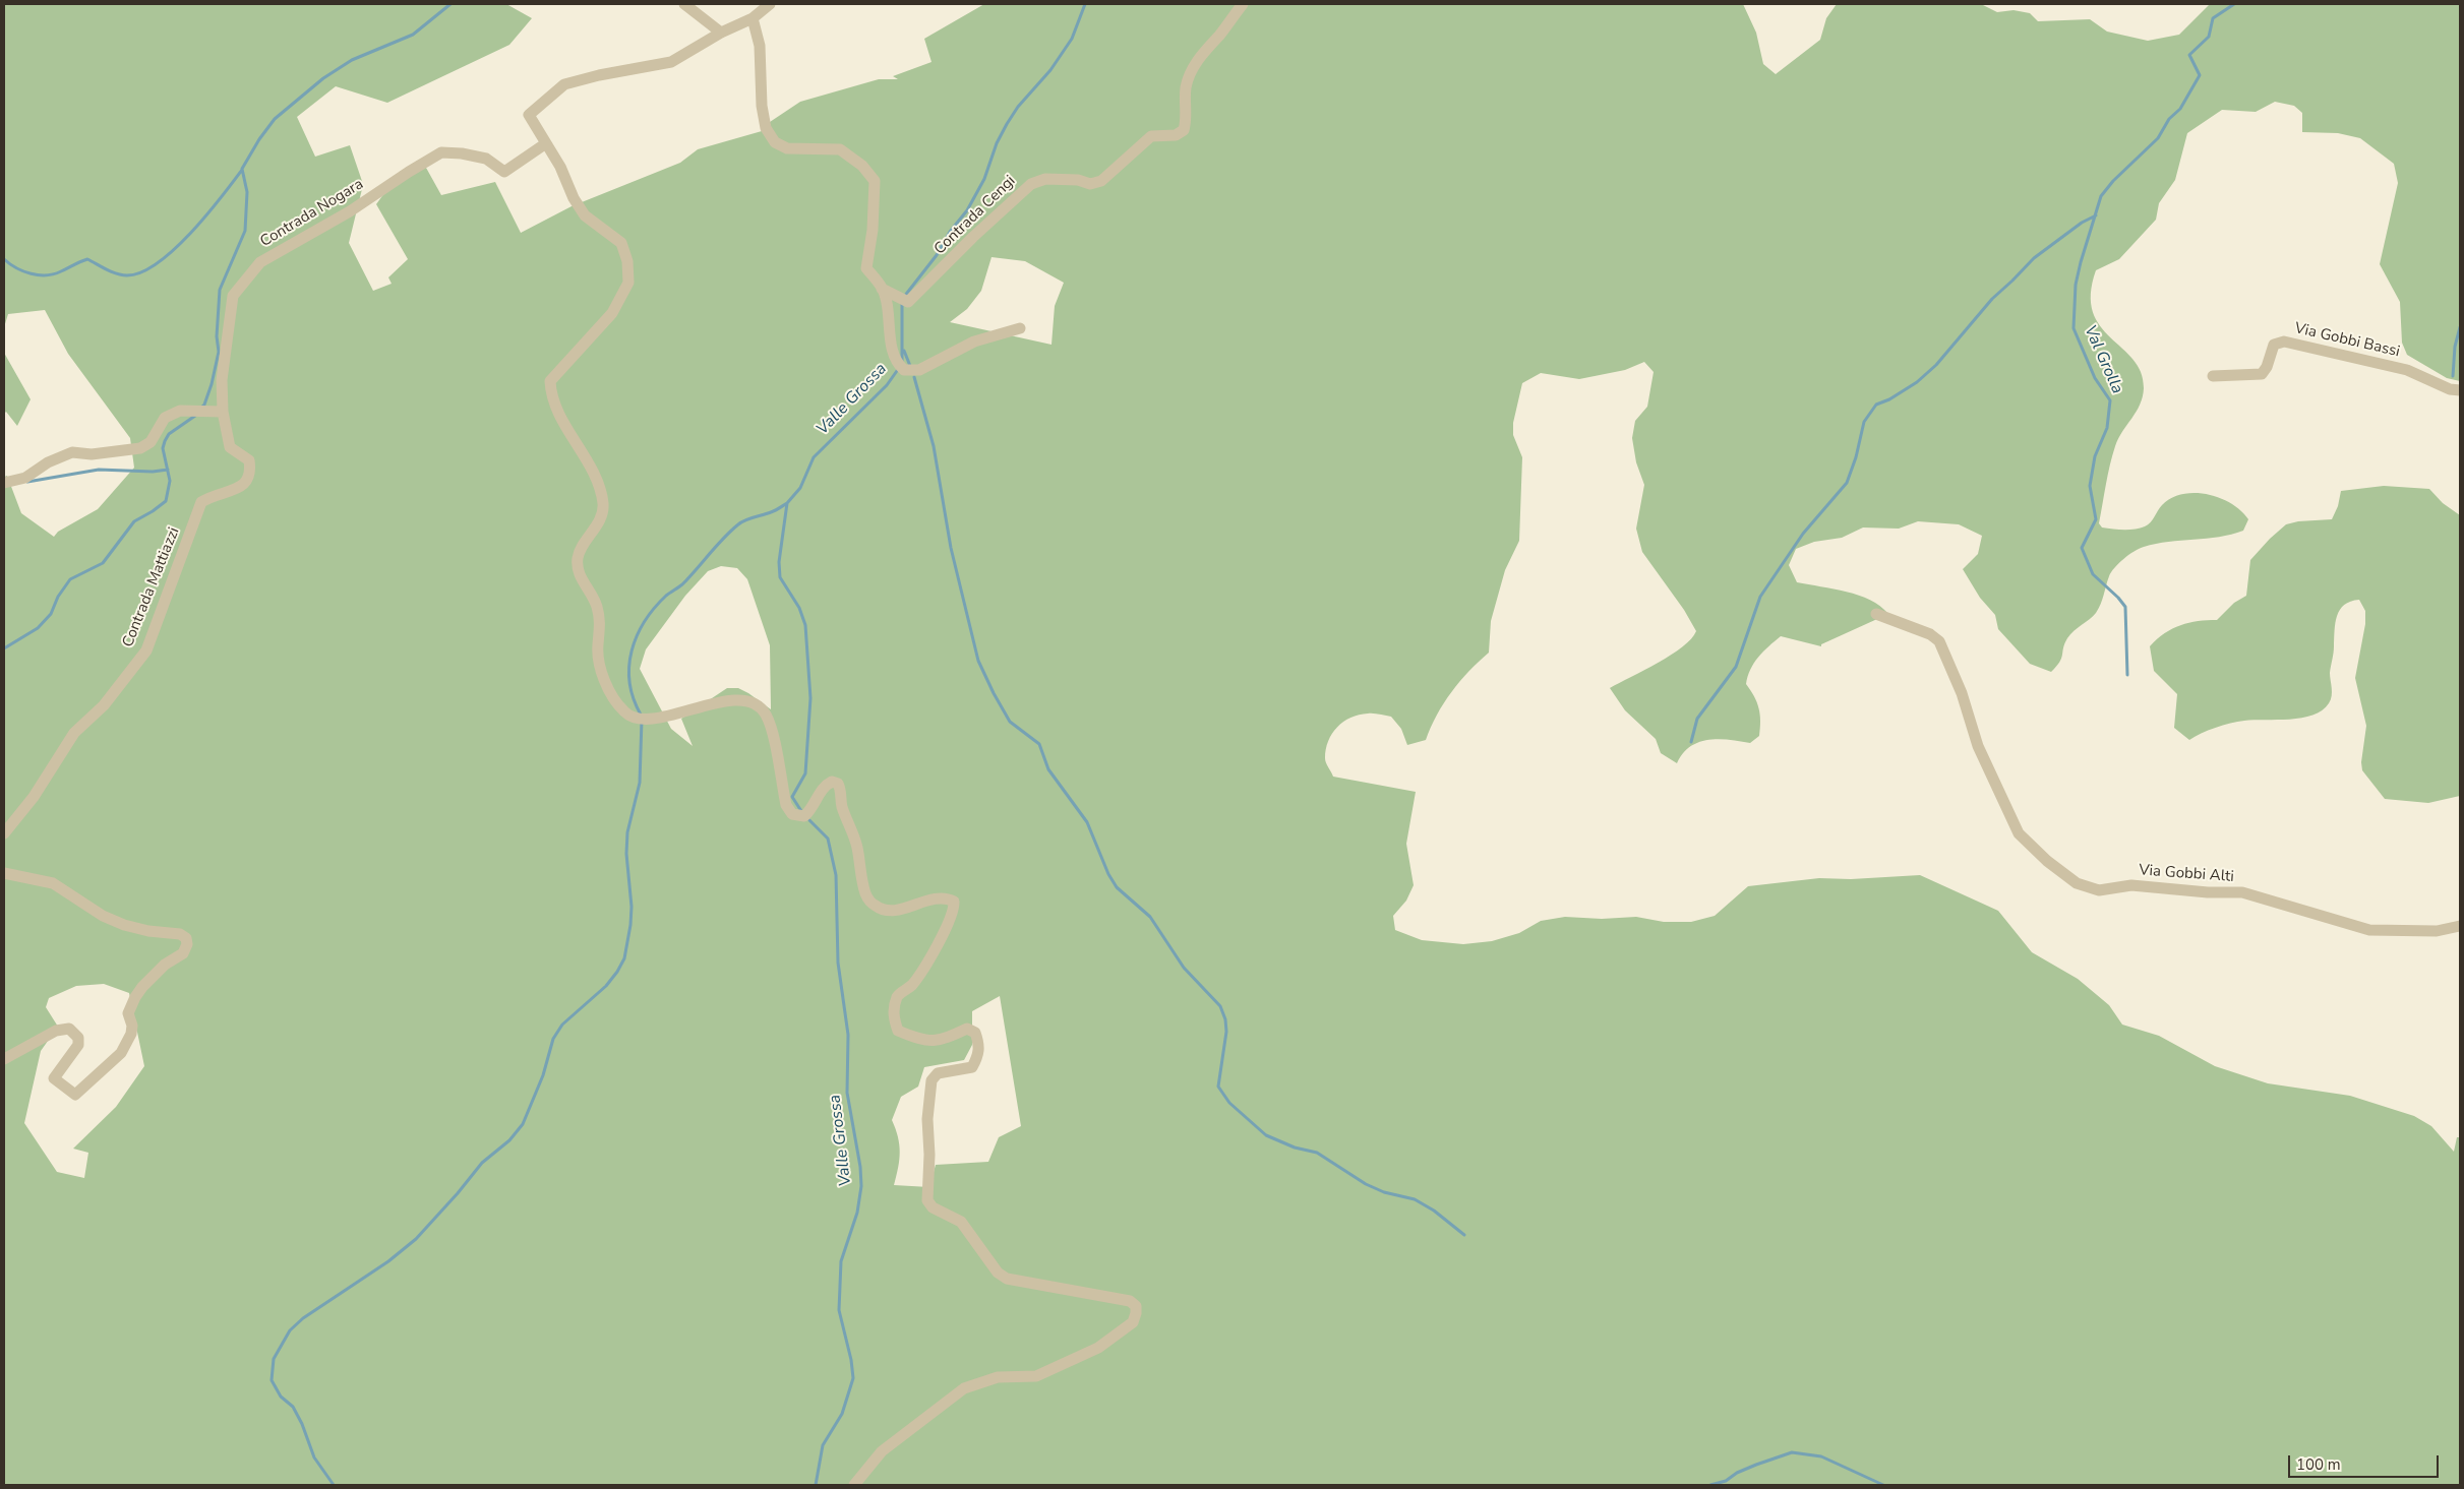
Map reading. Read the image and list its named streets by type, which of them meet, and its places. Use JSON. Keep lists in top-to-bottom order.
{
  "streets": {
    "street": [
      "Contrada Nogara",
      "Contrada Cengi",
      "Via Gobbi Bassi",
      "Contrada Mattiazzi",
      "Via Gobbi Alti"
    ]
  },
  "crossings": [
    ["Contrada Nogara", "Contrada Mattiazzi"]
  ],
  "water": ["Val Grolla", "Valle Grossa"],
  "scale_bar": "100 m"
}
